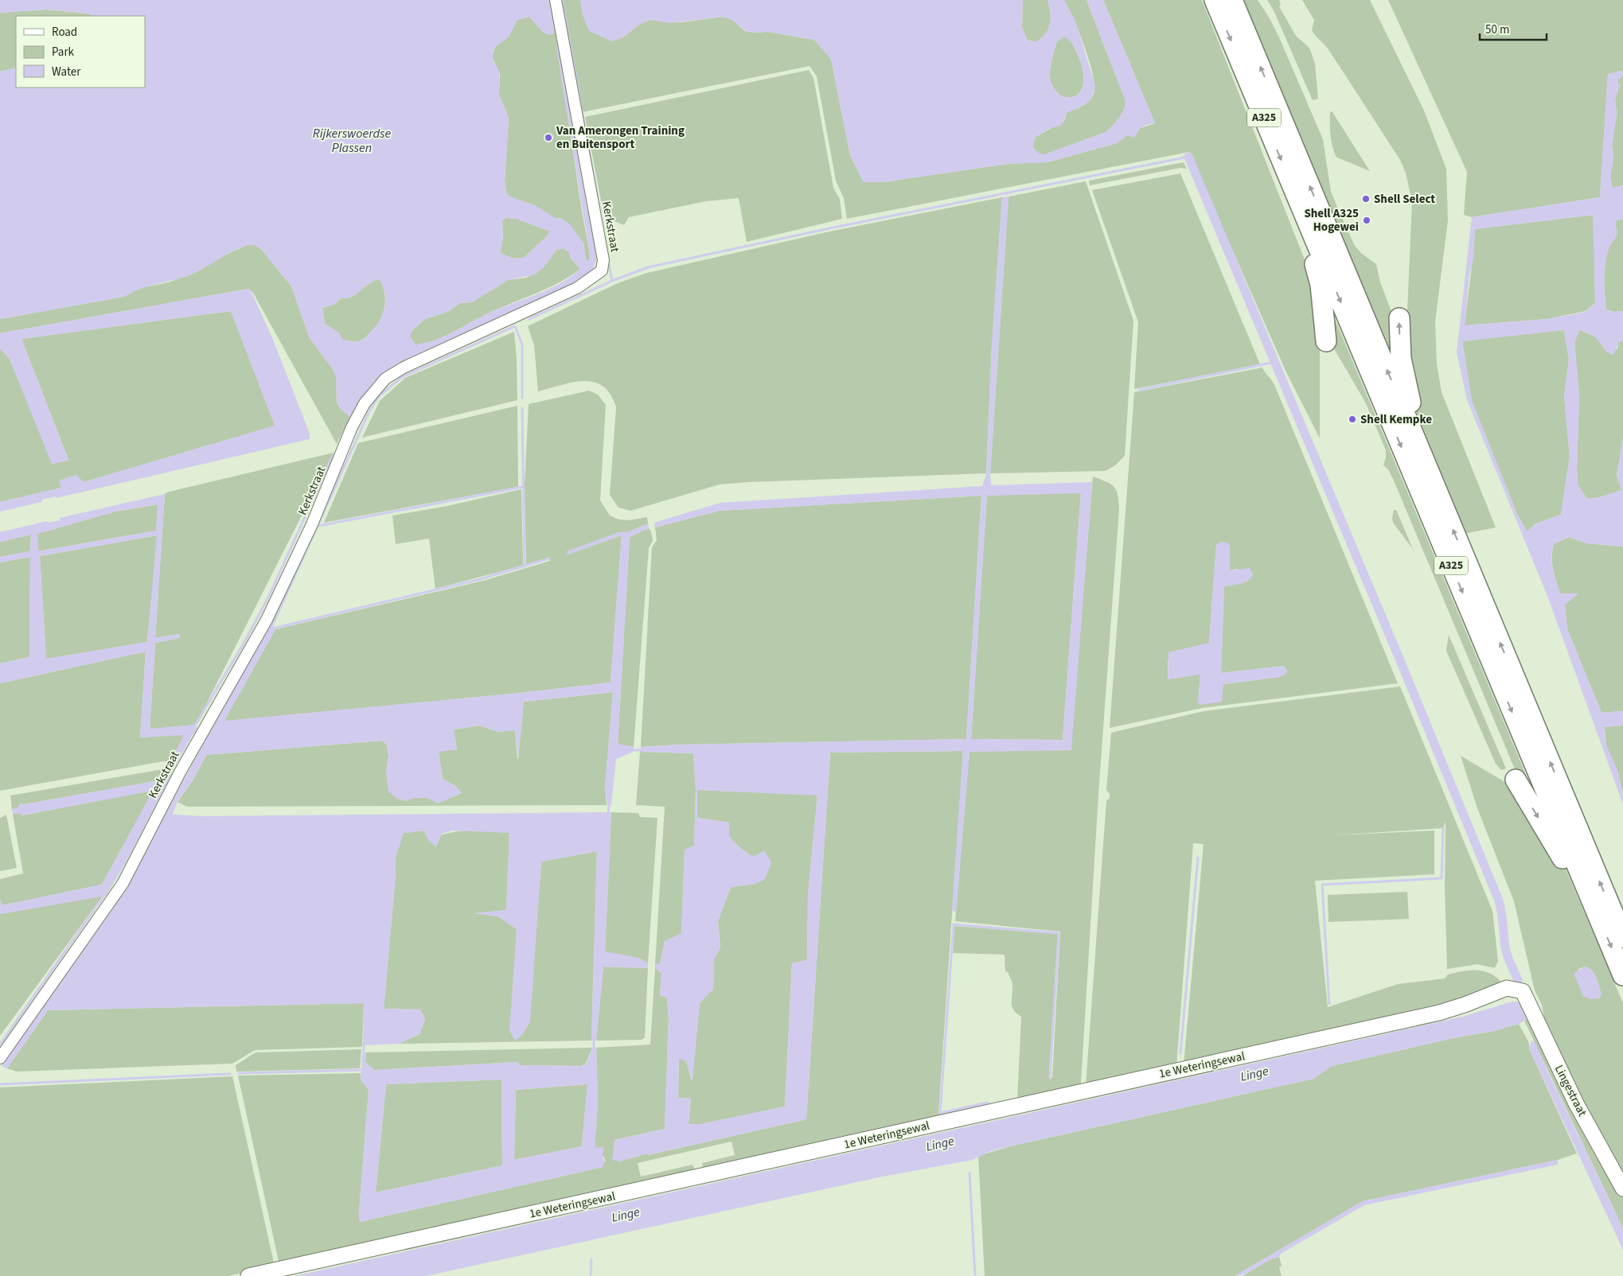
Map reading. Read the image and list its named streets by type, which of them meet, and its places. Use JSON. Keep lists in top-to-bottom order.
{
  "streets": {
    "highway": ["A325"],
    "street": ["Kerkstraat", "1e Weteringsewal", "Lingestraat"]
  },
  "crossings": [
    ["1e Weteringsewal", "Lingestraat"]
  ],
  "water": ["Rijkerswoerdse Plassen", "Linge"],
  "places": [
    "Van Amerongen Training en Buitensport",
    "Shell Select",
    "Shell A325 Hogewei",
    "Shell Kempke"
  ],
  "legend": ["Road", "Park", "Water"],
  "scale_bar": "50 m"
}
